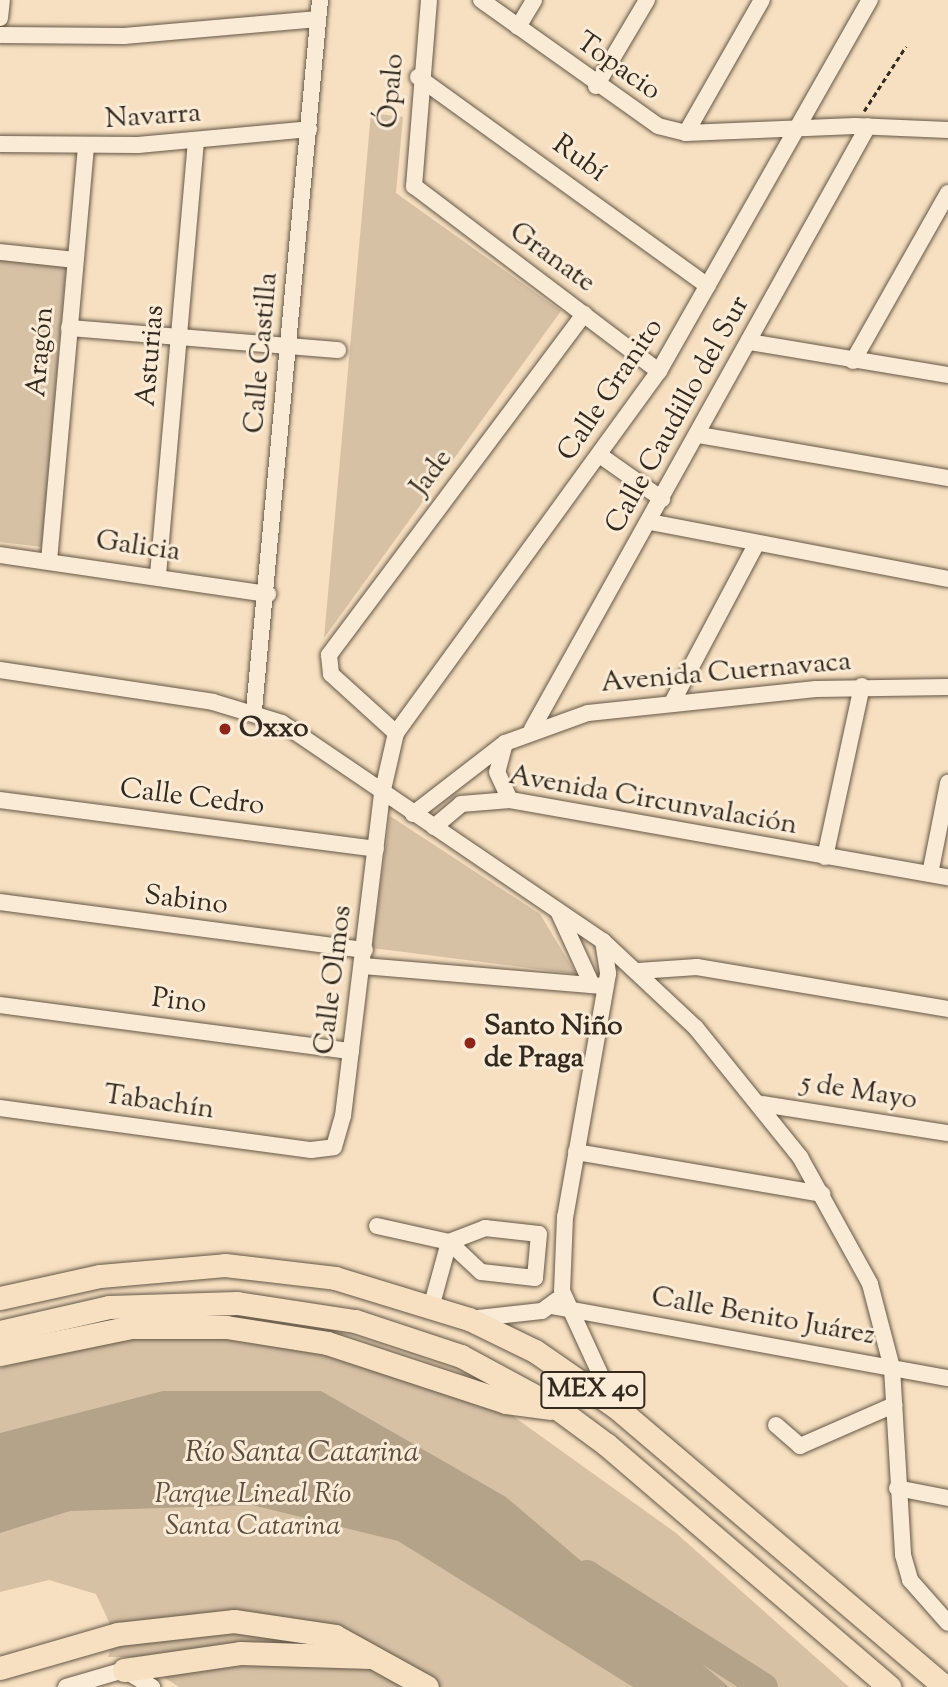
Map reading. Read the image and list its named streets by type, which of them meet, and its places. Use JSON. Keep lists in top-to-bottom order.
{
  "streets": {
    "highway": ["MEX 40"],
    "street": [
      "Topacio",
      "Ópalo",
      "Navarra",
      "Rubí",
      "Granate",
      "Aragón",
      "Calle Castilla",
      "Asturias",
      "Calle Granito",
      "Calle Caudillo del Sur",
      "Jade",
      "Galicia",
      "Avenida Cuernavaca",
      "Calle Cedro",
      "Avenida Circunvalación",
      "Sabino",
      "Calle Olmos",
      "Pino",
      "5 de Mayo",
      "Tabachín",
      "Calle Benito Juárez"
    ]
  },
  "crossings": [
    ["Topacio", "Calle Granito"],
    ["Topacio", "Calle Caudillo del Sur"],
    ["Ópalo", "Rubí"],
    ["Ópalo", "Granate"],
    ["Navarra", "Aragón"],
    ["Navarra", "Calle Castilla"],
    ["Navarra", "Asturias"],
    ["Rubí", "Calle Granito"],
    ["Granate", "Calle Granito"],
    ["Granate", "Jade"],
    ["Aragón", "Galicia"],
    ["Calle Castilla", "Galicia"],
    ["Asturias", "Galicia"],
    ["Calle Granito", "Jade"],
    ["Calle Granito", "Calle Olmos"],
    ["Calle Caudillo del Sur", "Avenida Cuernavaca"],
    ["Calle Cedro", "Calle Olmos"],
    ["Sabino", "Calle Olmos"],
    ["Calle Olmos", "Pino"],
    ["Calle Olmos", "Tabachín"],
    ["Calle Benito Juárez", "MEX 40"]
  ],
  "water": ["Río Santa Catarina"],
  "parks": ["Parque Lineal Río Santa Catarina"],
  "places": ["Oxxo", "Santo Niño de Praga"]
}
